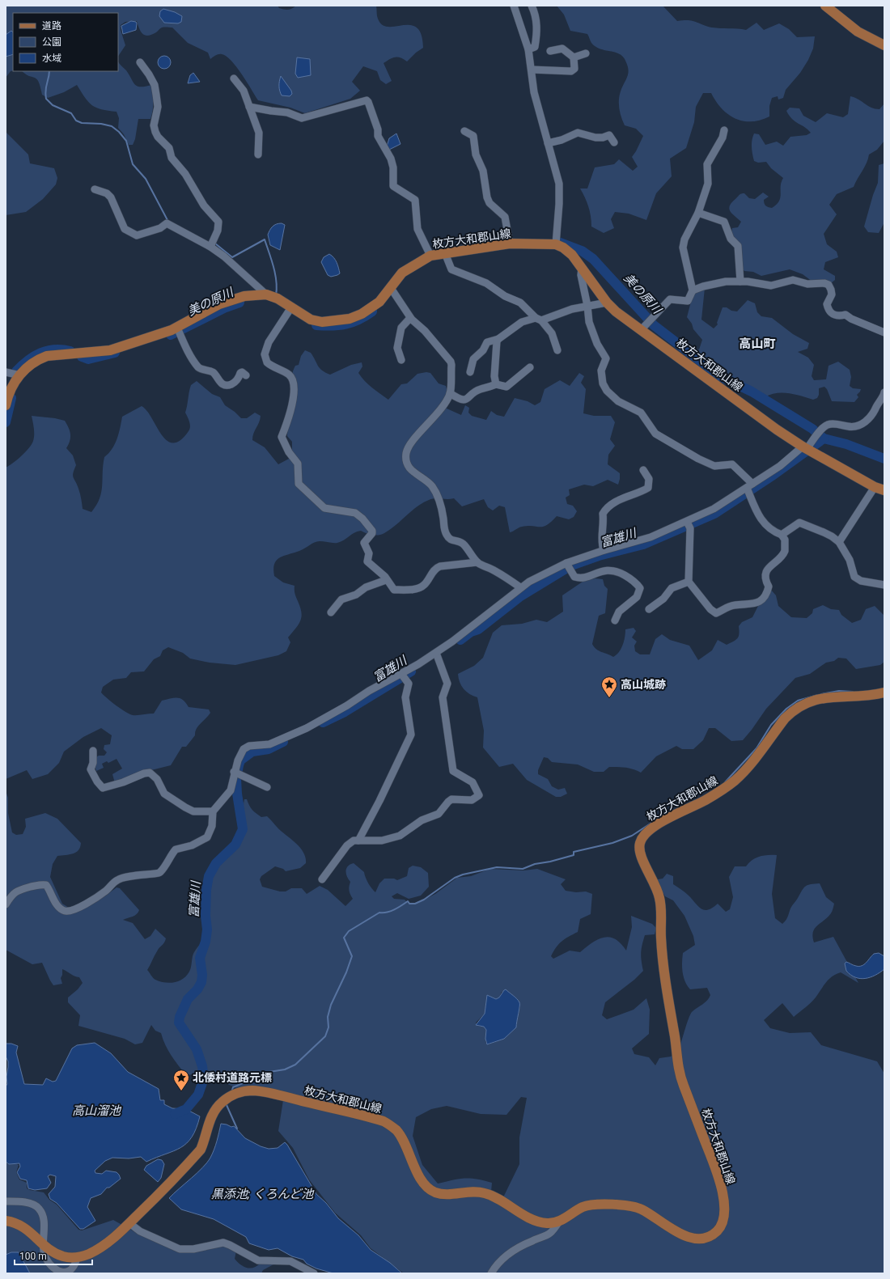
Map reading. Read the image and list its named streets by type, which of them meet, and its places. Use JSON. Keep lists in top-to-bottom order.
{
  "streets": {
    "main road": ["枚方大和郡山線"]
  },
  "districts": ["高山町"],
  "water": [
    "美の原川",
    "富雄川",
    "高山溜池",
    "黒添池; くろんど池"
  ],
  "places": {
    "place": ["高山城跡", "北倭村道路元標"]
  },
  "legend": ["道路", "公園", "水域"],
  "scale_bar": "100 m"
}
